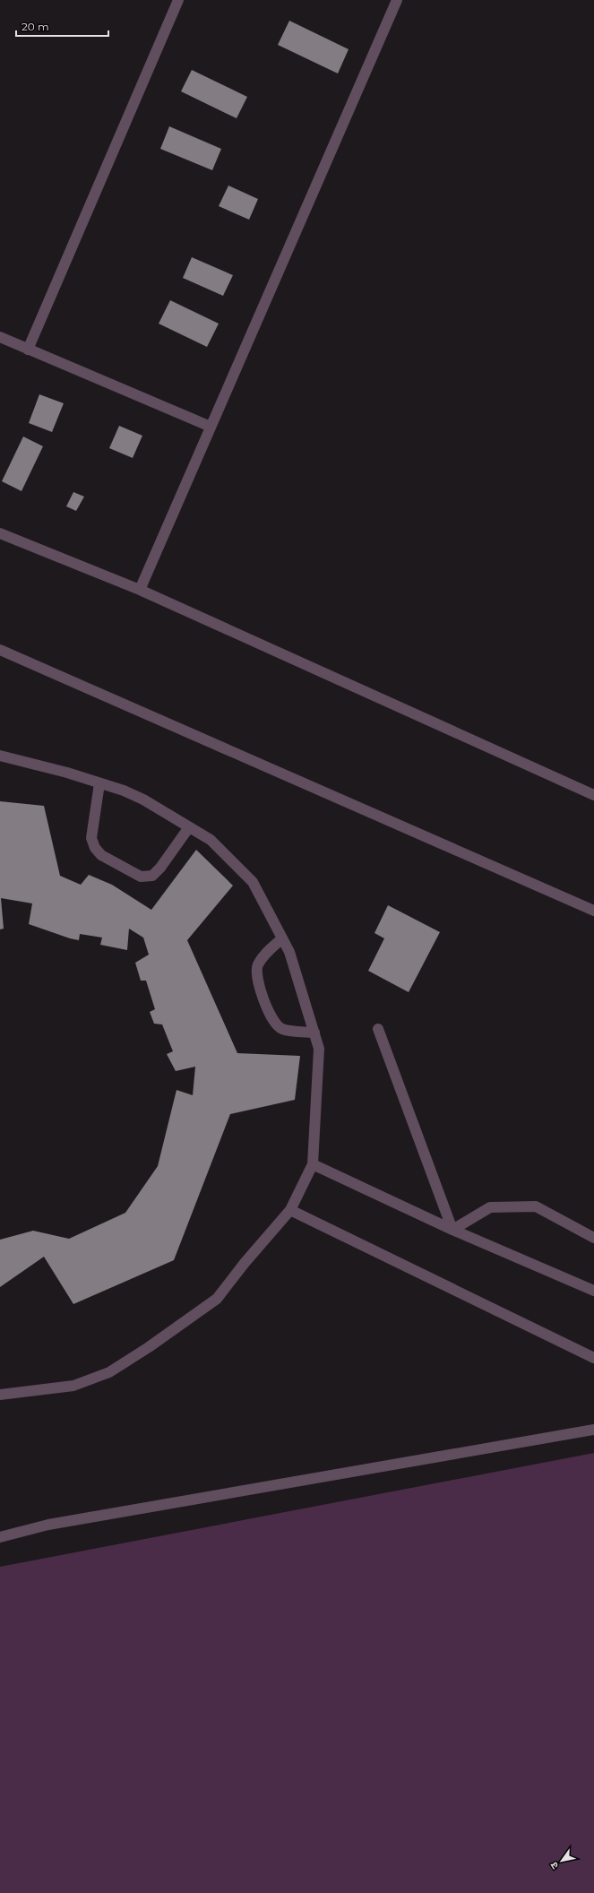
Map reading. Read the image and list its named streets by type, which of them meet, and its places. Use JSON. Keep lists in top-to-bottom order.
{
  "scale_bar": "20 m",
  "north": "bottom left"
}
